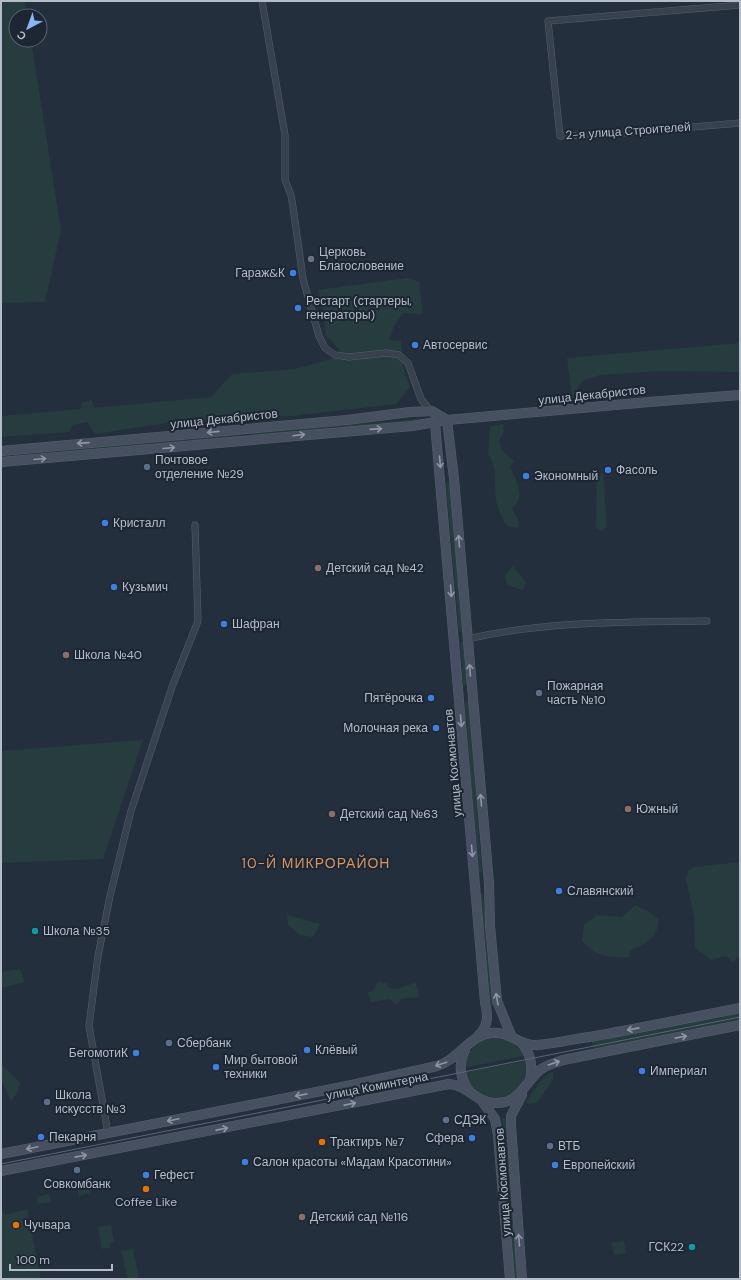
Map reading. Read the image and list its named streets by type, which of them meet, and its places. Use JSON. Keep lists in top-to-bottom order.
{
  "streets": {
    "street": [
      "2-я улица Строителей",
      "улица Декабристов",
      "улица Космонавтов",
      "улица Коминтерна"
    ]
  },
  "crossings": [
    ["улица Декабристов", "улица Космонавтов"],
    ["улица Космонавтов", "улица Коминтерна"]
  ],
  "districts": ["10-Й МИКРОРАЙОН"],
  "places": [
    "Церковь Благословение",
    "Гараж&К",
    "Рестарт (стартеры, генераторы)",
    "Автосервис",
    "Почтовое отделение №29",
    "Фасоль",
    "Экономный",
    "Кристалл",
    "Детский сад №42",
    "Кузьмич",
    "Шафран",
    "Школа №40",
    "Пожарная часть №10",
    "Пятёрочка",
    "Молочная река",
    "Южный",
    "Детский сад №63",
    "Славянский",
    "Школа №35",
    "Сбербанк",
    "Клёвый",
    "БегомотиК",
    "Мир бытовой техники",
    "Империал",
    "Школа искусств №3",
    "СДЭК",
    "Пекарня",
    "Сфера",
    "Трактиръ №7",
    "ВТБ",
    "Салон красоты «Мадам Красотини»",
    "Европейский",
    "Совкомбанк",
    "Гефест",
    "Coffee Like",
    "Детский сад №116",
    "Чучвара",
    "ГСК22"
  ],
  "scale_bar": "100 m",
  "north": "bottom left"
}
